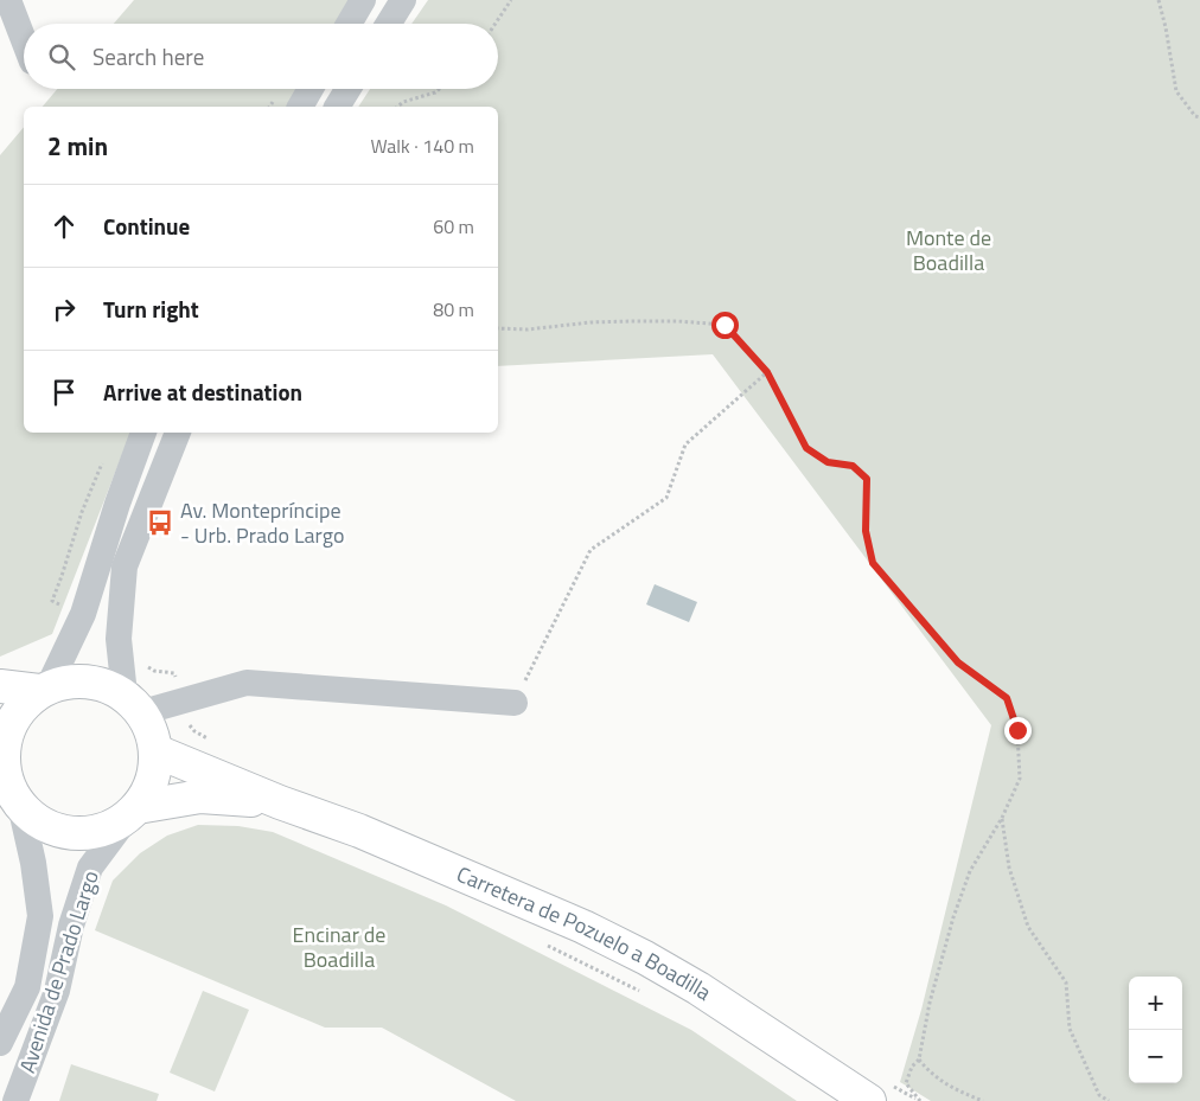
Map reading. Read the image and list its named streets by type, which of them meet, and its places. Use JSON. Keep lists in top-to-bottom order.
{
  "streets": {
    "main road": ["Carretera de Pozuelo a Boadilla"],
    "street": ["Avenida de Prado Largo"]
  },
  "crossings": [
    ["Carretera de Pozuelo a Boadilla", "Avenida de Prado Largo"]
  ],
  "parks": ["Monte de Boadilla", "Encinar de Boadilla"],
  "places": {
    "bus stop": ["Av. Montepríncipe - Urb. Prado Largo"]
  },
  "page": {
    "search": "Search here",
    "heading": ["2 min", "Walk · 140 m"],
    "list": [
      ["Continue", "60 m"],
      ["Turn right", "80 m"],
      "Arrive at destination"
    ],
    "map_buttons": ["+", "−"]
  }
}
